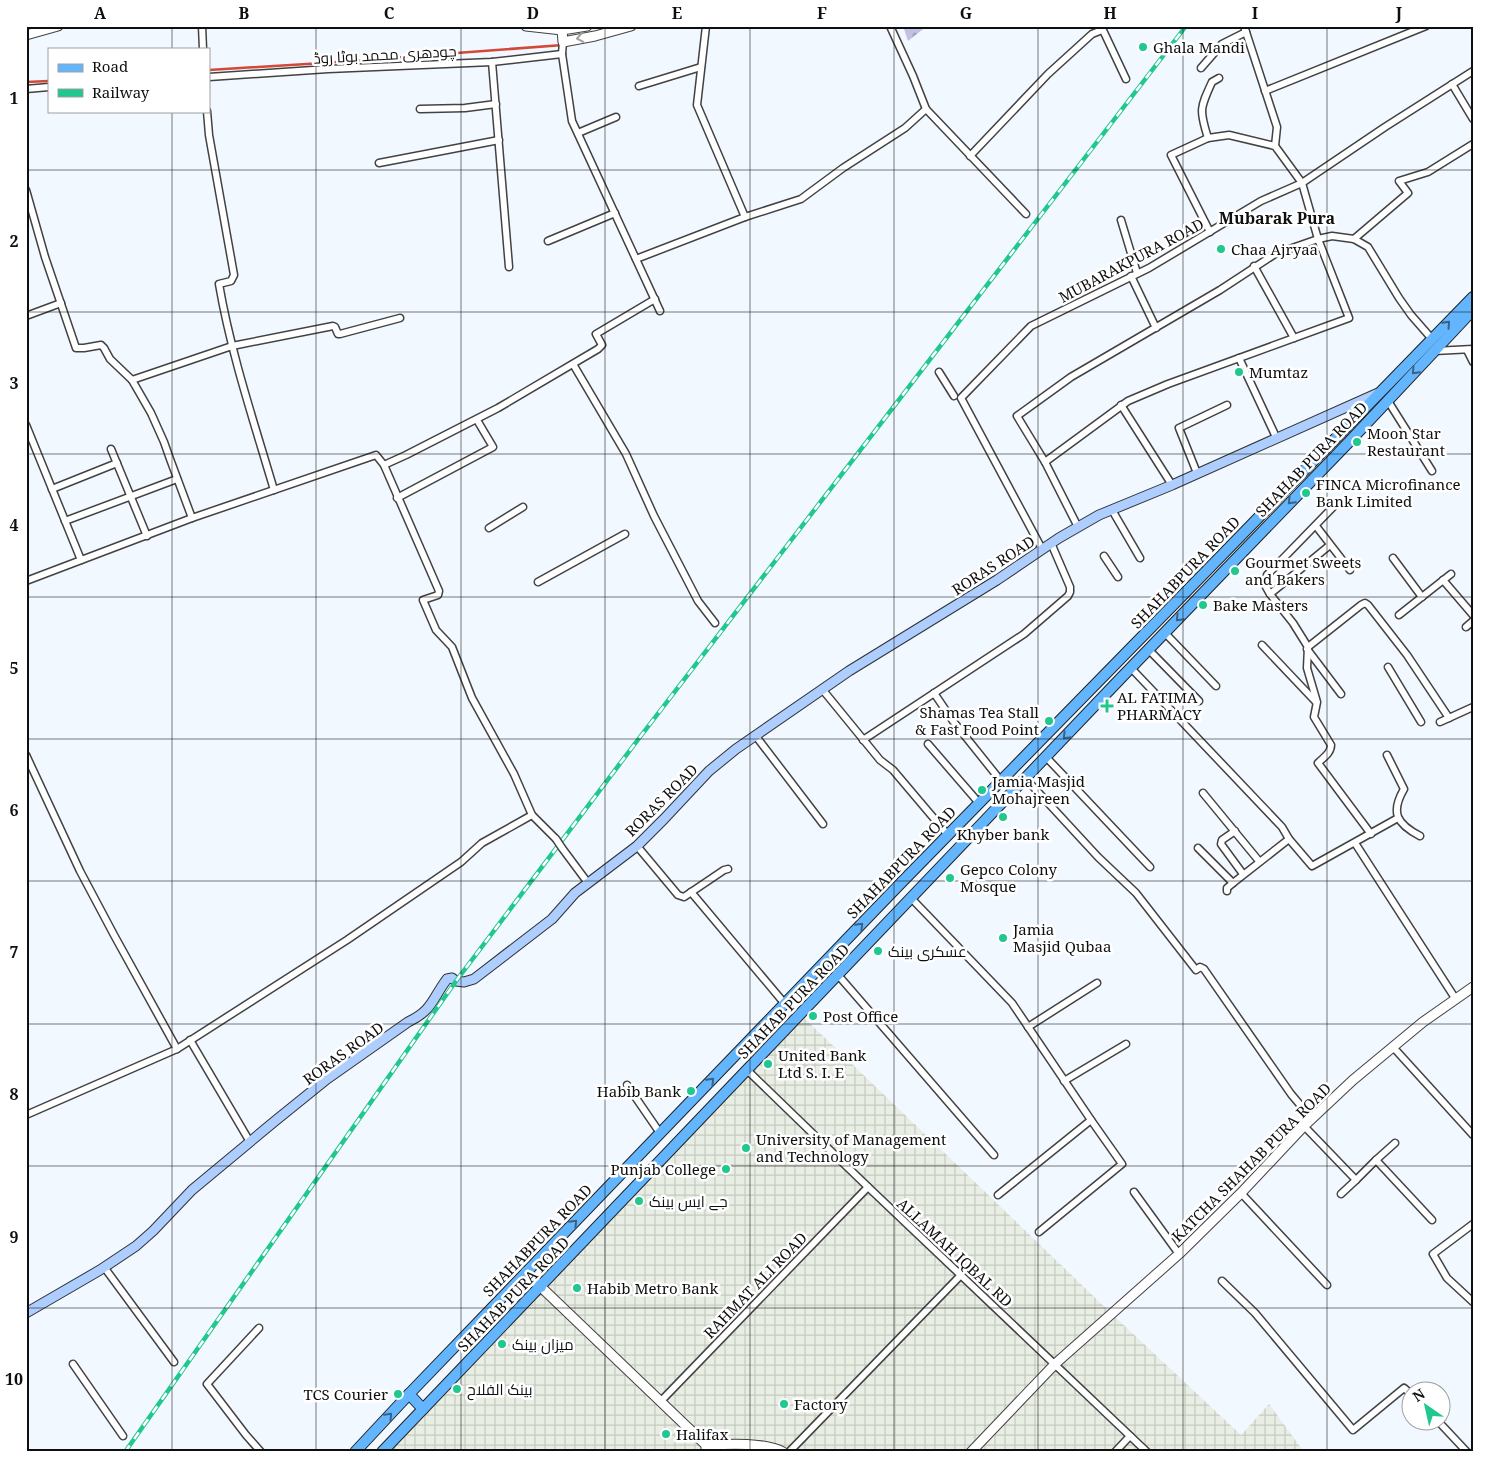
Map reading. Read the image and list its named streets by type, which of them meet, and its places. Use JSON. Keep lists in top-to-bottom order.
{
  "streets": {
    "main road": ["SHAHAB PURA ROAD", "RORAS ROAD", "SHAHABPURA ROAD"],
    "street": [
      "چودھری محمد بوٹا روڈ",
      "MUBARAKPURA ROAD",
      "KATCHA SHAHAB PURA ROAD",
      "ALLAMAH IQBAL RD",
      "RAHMAT ALI ROAD"
    ]
  },
  "crossings": [
    ["MUBARAKPURA ROAD", "RORAS ROAD"],
    ["SHAHAB PURA ROAD", "ALLAMAH IQBAL RD"],
    ["RORAS ROAD", "SHAHABPURA ROAD"],
    ["KATCHA SHAHAB PURA ROAD", "ALLAMAH IQBAL RD"],
    ["ALLAMAH IQBAL RD", "RAHMAT ALI ROAD"]
  ],
  "one_way": ["SHAHABPURA ROAD"],
  "districts": ["Mubarak Pura"],
  "places": {
    "other": [
      "Ghala Mandi",
      "Chaa Ajryaa",
      "Mumtaz",
      "Moon Star Restaurant",
      "FINCA Microfinance Bank Limited",
      "Gourmet Sweets and Bakers",
      "Bake Masters",
      "Shamas Tea Stall & Fast Food Point",
      "Jamia Masjid Mohajreen",
      "Khyber bank",
      "Gepco Colony Mosque",
      "Jamia Masjid Qubaa",
      "عسکری بینک",
      "Post Office",
      "United Bank Ltd S. I. E",
      "Habib Bank",
      "University of Management and Technology",
      "Punjab College",
      "جے ایس بینک",
      "Habib Metro Bank",
      "میزان بینک",
      "بینک الفلاح",
      "TCS Courier",
      "Factory",
      "Halifax"
    ],
    "health": ["AL FATIMA PHARMACY"]
  },
  "legend": ["Road", "Railway"],
  "north": "top left",
  "grid": {
    "columns": [
      "A",
      "B",
      "C",
      "D",
      "E",
      "F",
      "G",
      "H",
      "I",
      "J"
    ],
    "rows": [
      "1",
      "2",
      "3",
      "4",
      "5",
      "6",
      "7",
      "8",
      "9",
      "10"
    ]
  }
}
